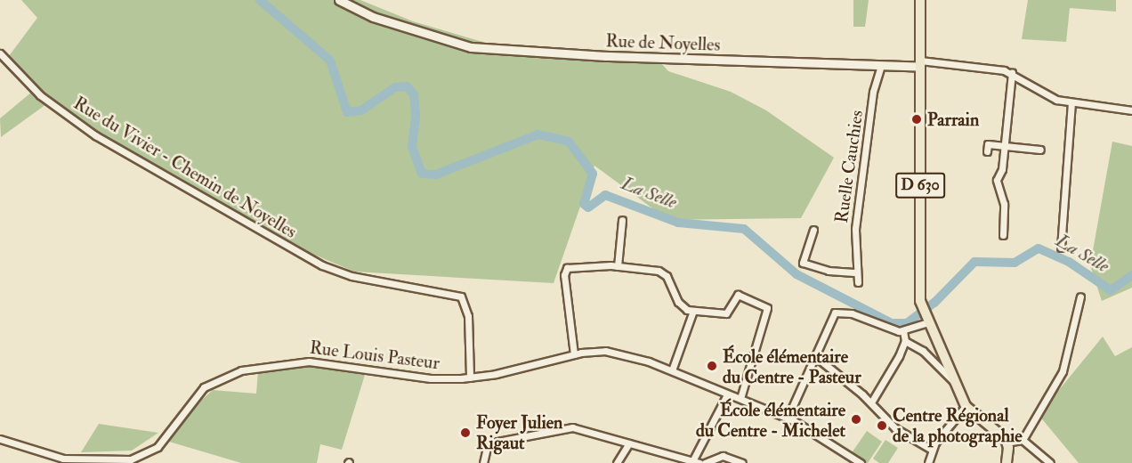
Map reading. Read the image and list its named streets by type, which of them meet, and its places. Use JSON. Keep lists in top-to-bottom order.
{
  "streets": {
    "main road": ["D 630"],
    "street": [
      "Rue de Noyelles",
      "Ruelle Cauchies",
      "Rue du Vivier - Chemin de Noyelles",
      "Rue Louis Pasteur"
    ]
  },
  "crossings": [
    ["Rue de Noyelles", "Ruelle Cauchies"],
    ["Rue de Noyelles", "D 630"],
    ["Rue du Vivier - Chemin de Noyelles", "Rue Louis Pasteur"]
  ],
  "water": ["La Selle"],
  "places": [
    "Parrain",
    "École élémentaire du Centre - Pasteur",
    "École élémentaire du Centre - Michelet",
    "Centre Régional de la photographie",
    "Foyer Julien Rigaut"
  ]
}
